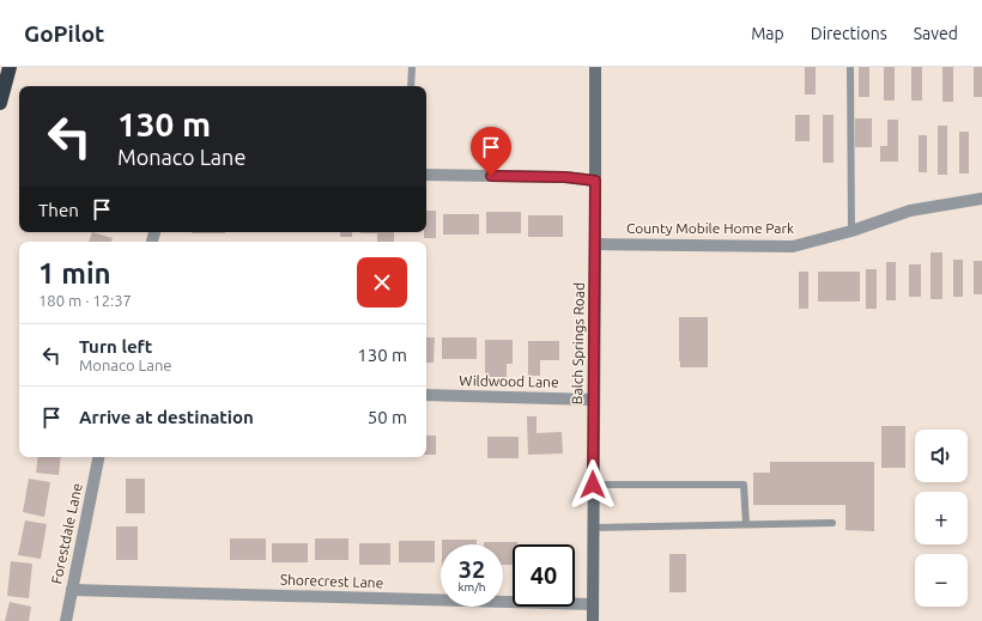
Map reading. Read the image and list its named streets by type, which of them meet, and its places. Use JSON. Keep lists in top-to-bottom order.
{
  "streets": {
    "street": [
      "County Mobile Home Park",
      "Balch Springs Road",
      "Wildwood Lane",
      "Forestdale Lane",
      "Shorecrest Lane"
    ]
  },
  "crossings": [
    ["County Mobile Home Park", "Balch Springs Road"],
    ["Balch Springs Road", "Wildwood Lane"],
    ["Balch Springs Road", "Shorecrest Lane"],
    ["Forestdale Lane", "Shorecrest Lane"]
  ],
  "page": {
    "header": "GoPilot",
    "nav": ["Map", "Directions", "Saved"],
    "turn": ["130 m", "Monaco Lane"],
    "then": "Then",
    "heading": ["1 min", "180 m · 12:37"],
    "list": [
      {
        "name": "Turn left",
        "note": "Monaco Lane",
        "value": "130 m"
      },
      {
        "name": "Arrive at destination",
        "value": "50 m"
      }
    ],
    "map_buttons": ["+", "−"],
    "speed": "32 km/h",
    "limit": "40"
  }
}
